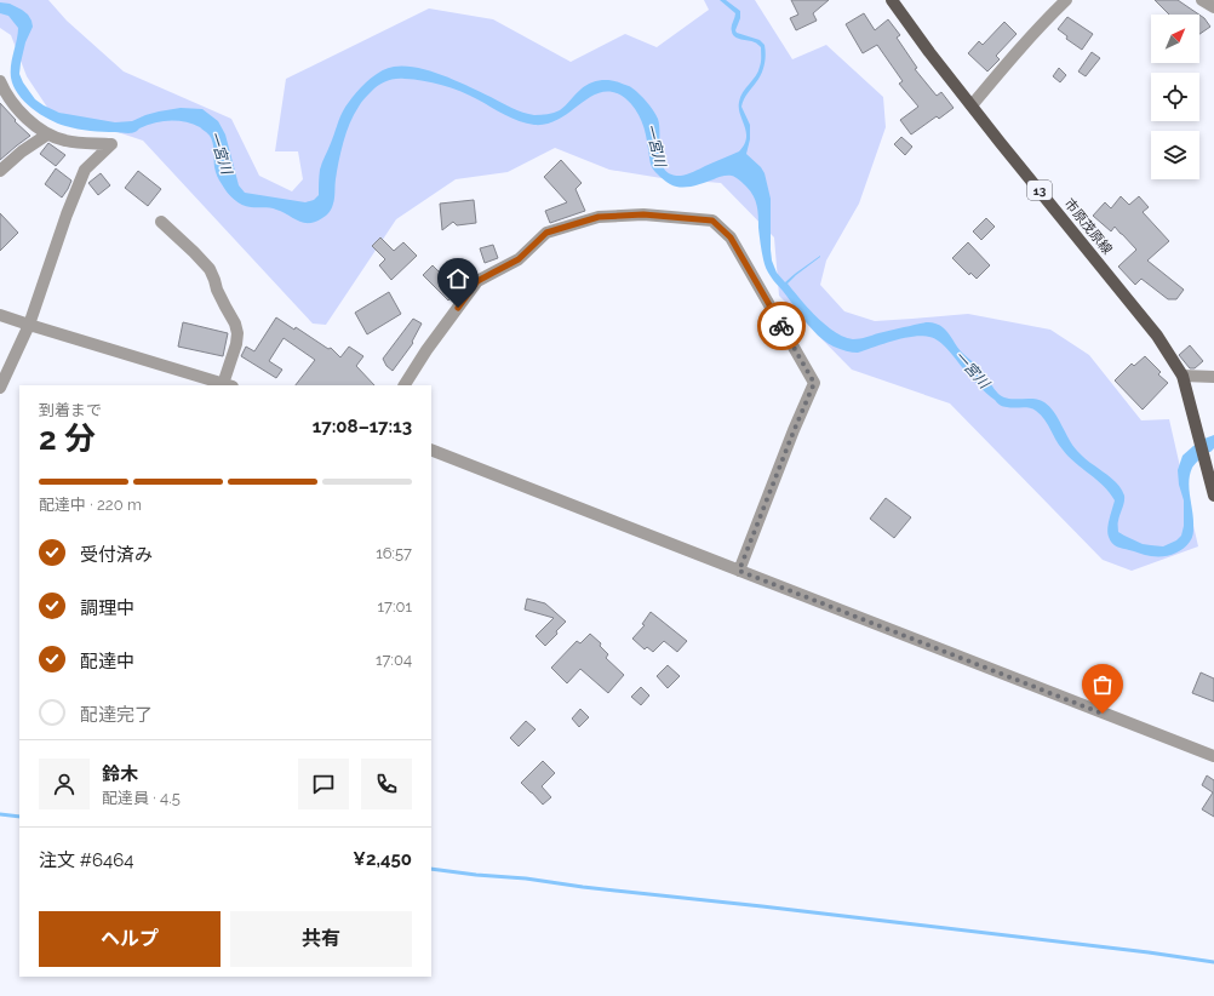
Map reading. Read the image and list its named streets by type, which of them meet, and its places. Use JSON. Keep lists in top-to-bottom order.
{
  "streets": {
    "main road": ["13", "市原茂原線"]
  },
  "water": ["一宮川"],
  "north": "top right",
  "page": {
    "heading": ["2 分", "到着まで", "17:08–17:13"],
    "panel": [
      "鈴木",
      "配達員 · 4.5",
      "注文 #6464",
      "¥2,450"
    ],
    "bar": "配達中 · 220 m",
    "list": [
      ["受付済み", "16:57"],
      ["調理中", "17:01"],
      ["配達中", "17:04"],
      "配達完了"
    ],
    "buttons": ["ヘルプ", "共有"]
  }
}
